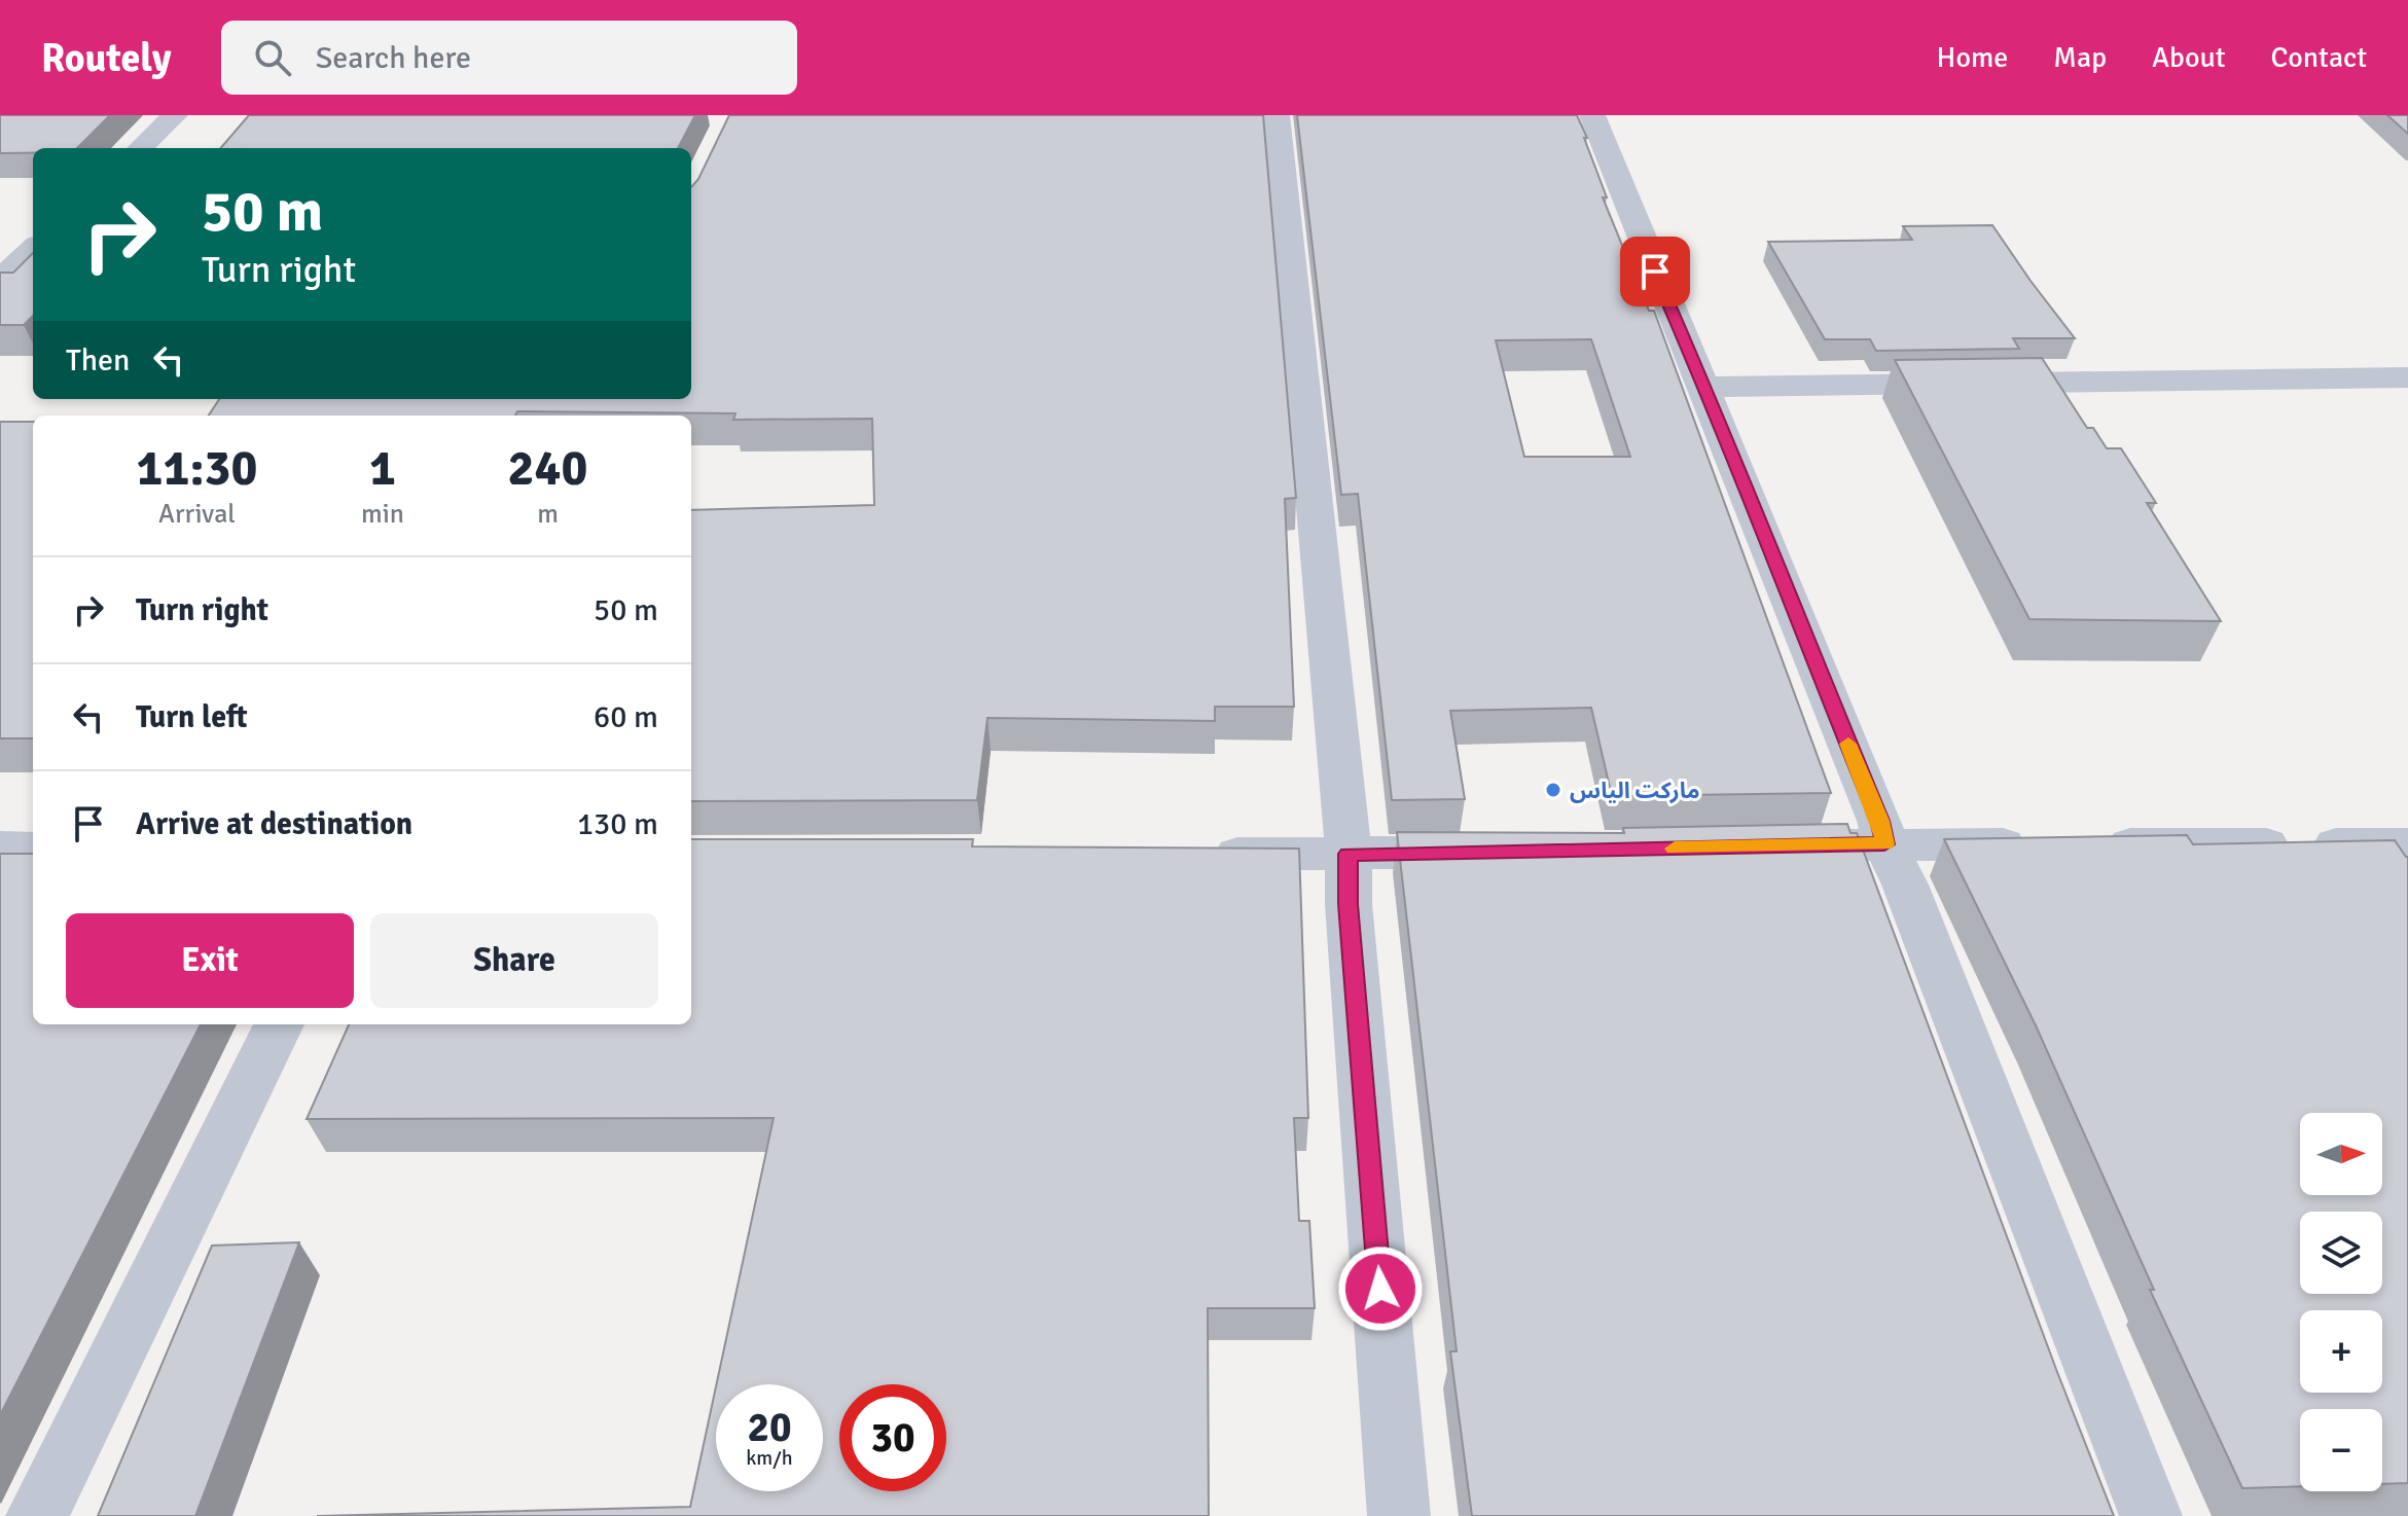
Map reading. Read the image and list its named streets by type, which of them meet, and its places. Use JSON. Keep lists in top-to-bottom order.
{
  "places": ["مارکت الیاس"],
  "north": "right",
  "page": {
    "header": "Routely",
    "search": "Search here",
    "nav": [
      "Home",
      "Map",
      "About",
      "Contact"
    ],
    "turn": ["50 m", "Turn right"],
    "then": "Then",
    "eta": [
      "11:30",
      "Arrival",
      "1",
      "min",
      "240",
      "m"
    ],
    "list": [
      {
        "name": "Turn right",
        "value": "50 m"
      },
      {
        "name": "Turn left",
        "value": "60 m"
      },
      {
        "name": "Arrive at destination",
        "value": "130 m"
      }
    ],
    "buttons": ["Exit", "Share"],
    "map_buttons": ["+", "−"],
    "speed": "20 km/h",
    "limit": "30"
  }
}
